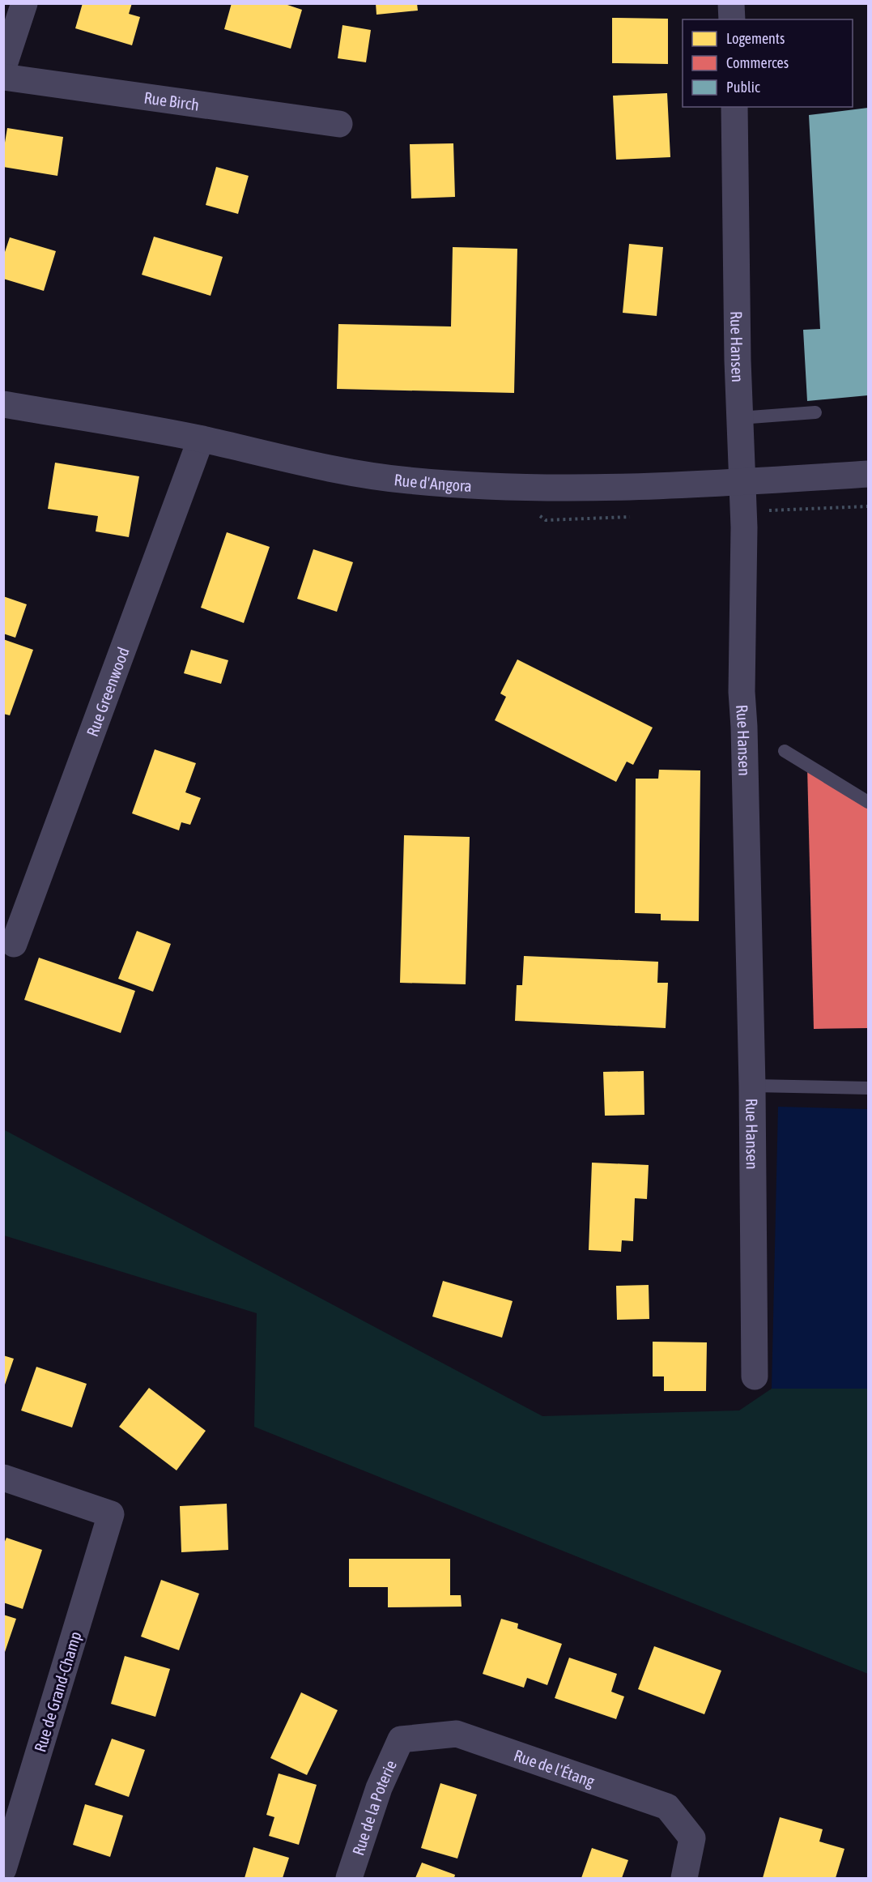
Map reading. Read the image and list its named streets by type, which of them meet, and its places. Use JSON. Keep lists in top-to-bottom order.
{
  "streets": {
    "street": [
      "Rue Birch",
      "Rue Hansen",
      "Rue d'Angora",
      "Rue Greenwood",
      "Rue de Grand-Champ",
      "Rue de l'Étang",
      "Rue de la Poterie"
    ]
  },
  "crossings": [
    ["Rue Hansen", "Rue d'Angora"],
    ["Rue d'Angora", "Rue Greenwood"],
    ["Rue de l'Étang", "Rue de la Poterie"]
  ],
  "legend": ["Logements", "Commerces", "Public"]
}
